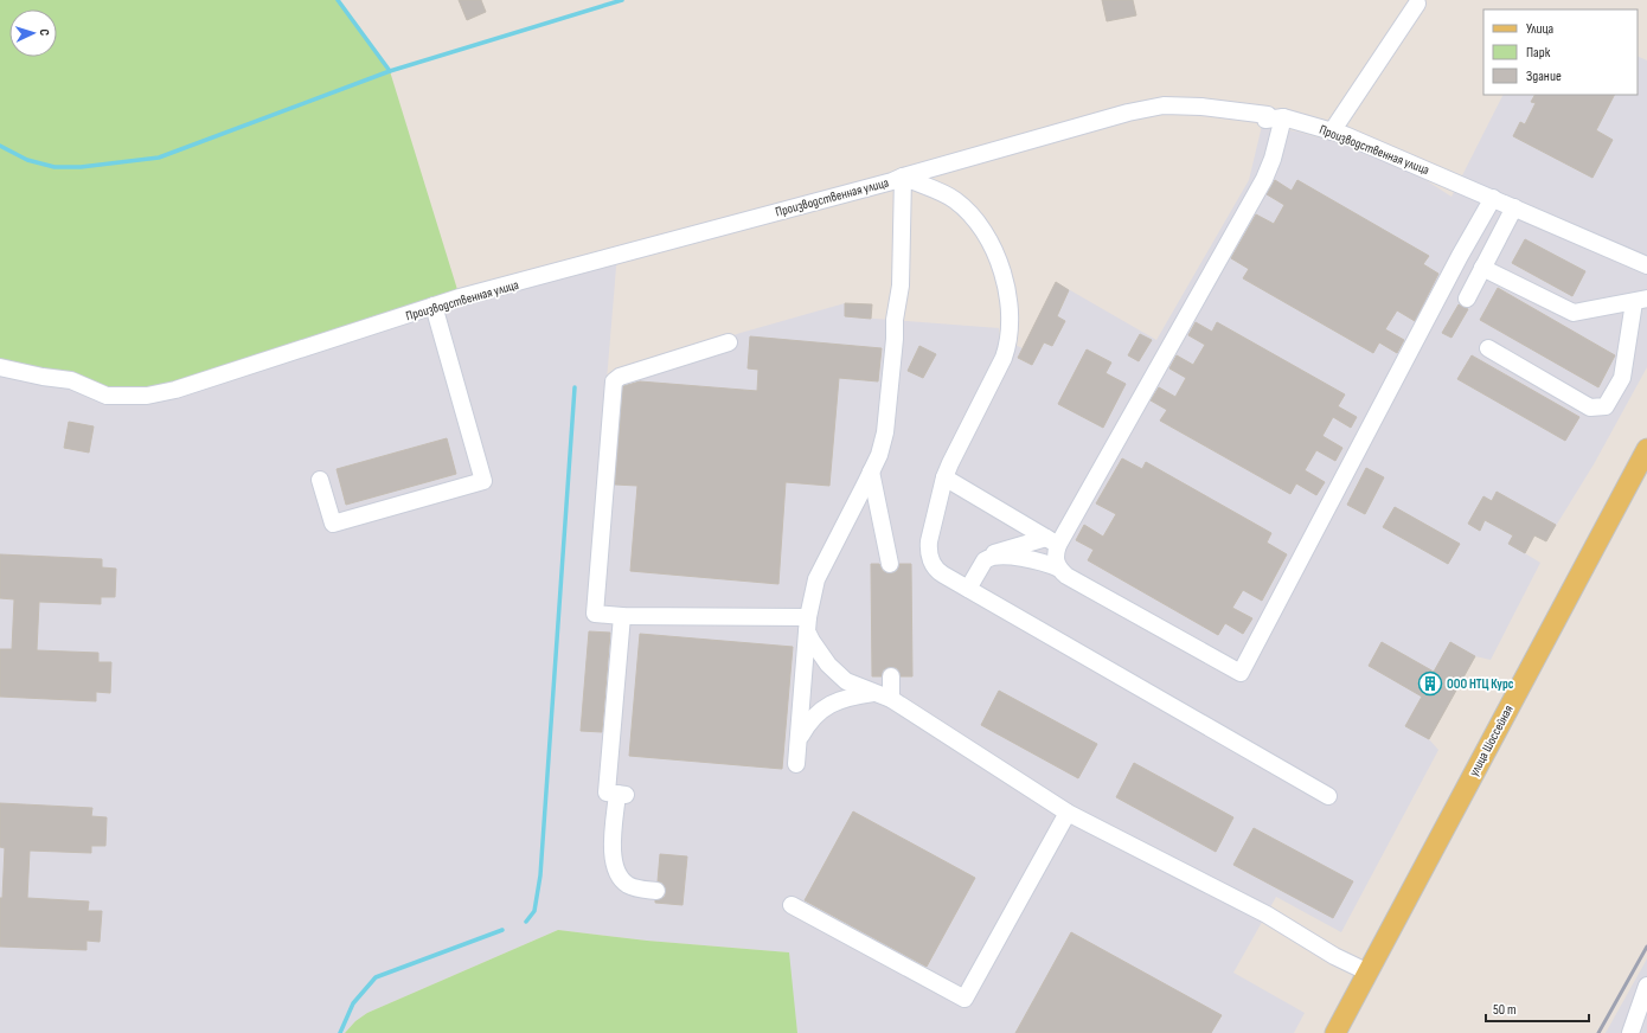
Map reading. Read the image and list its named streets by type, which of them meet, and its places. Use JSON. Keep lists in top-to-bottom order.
{
  "streets": {
    "main road": ["улица Шоссейная"],
    "street": ["Производственная улица"]
  },
  "places": {
    "building": ["ООО НТЦ Курс"]
  },
  "legend": ["Улица", "Парк", "Здание"],
  "scale_bar": "50 m",
  "north": "right"
}
